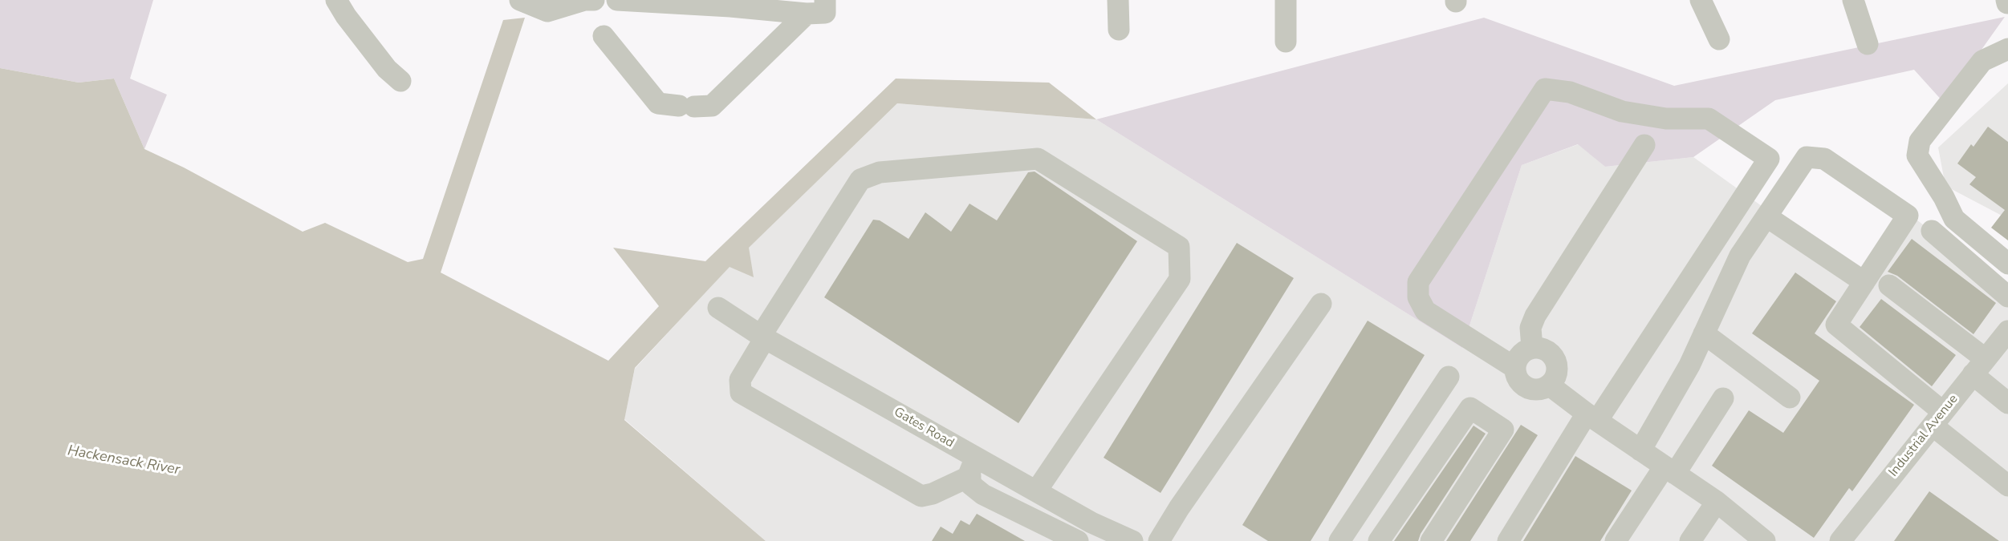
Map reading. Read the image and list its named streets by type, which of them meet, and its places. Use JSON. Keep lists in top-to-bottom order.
{
  "streets": {
    "street": ["Gates Road", "Industrial Avenue"]
  },
  "water": ["Hackensack River"]
}
